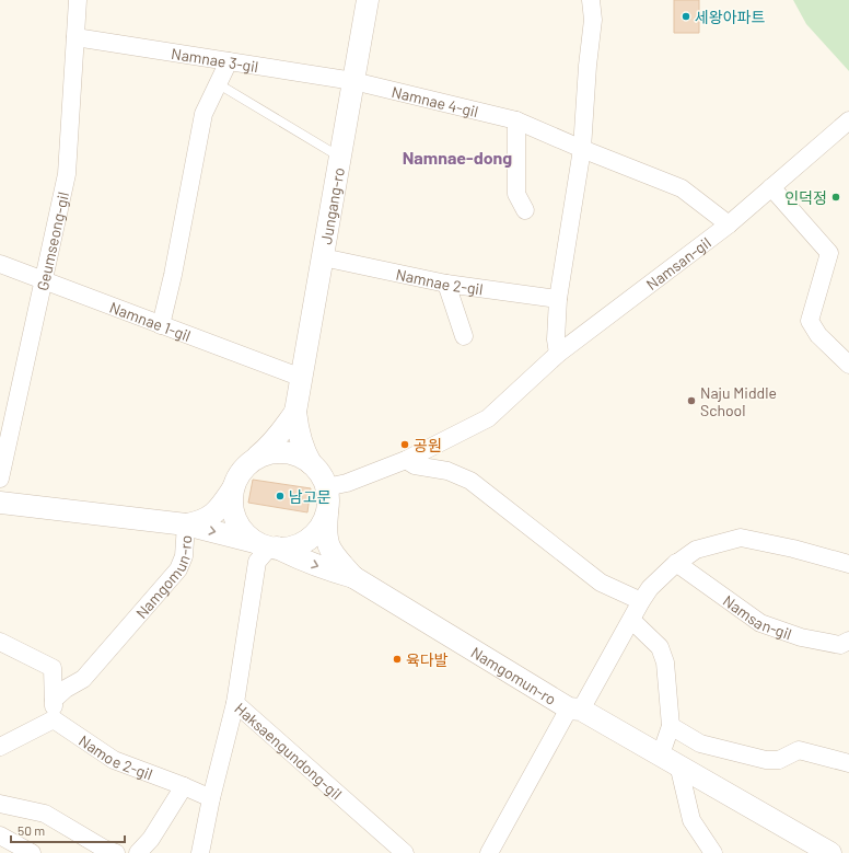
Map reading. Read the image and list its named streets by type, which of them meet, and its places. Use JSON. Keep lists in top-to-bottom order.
{
  "streets": {
    "street": [
      "Namnae 3-gil",
      "Namnae 4-gil",
      "Jungang-ro",
      "Geumseong-gil",
      "Namsan-gil",
      "Namnae 2-gil",
      "Namnae 1-gil",
      "Namgomun-ro",
      "Haksaengundong-gil",
      "Namoe 2-gil"
    ]
  },
  "crossings": [
    ["Namnae 3-gil", "Namnae 4-gil"],
    ["Namnae 3-gil", "Jungang-ro"],
    ["Namnae 3-gil", "Geumseong-gil"],
    ["Namnae 4-gil", "Jungang-ro"],
    ["Namnae 4-gil", "Namsan-gil"],
    ["Jungang-ro", "Namnae 2-gil"],
    ["Jungang-ro", "Namnae 1-gil"],
    ["Geumseong-gil", "Namnae 1-gil"],
    ["Namsan-gil", "Haksaengundong-gil"]
  ],
  "districts": ["Namnae-dong"],
  "places": [
    "세왕아파트",
    "인덕정",
    "Naju Middle School",
    "공원",
    "남고문",
    "육다발"
  ],
  "scale_bar": "50 m"
}
